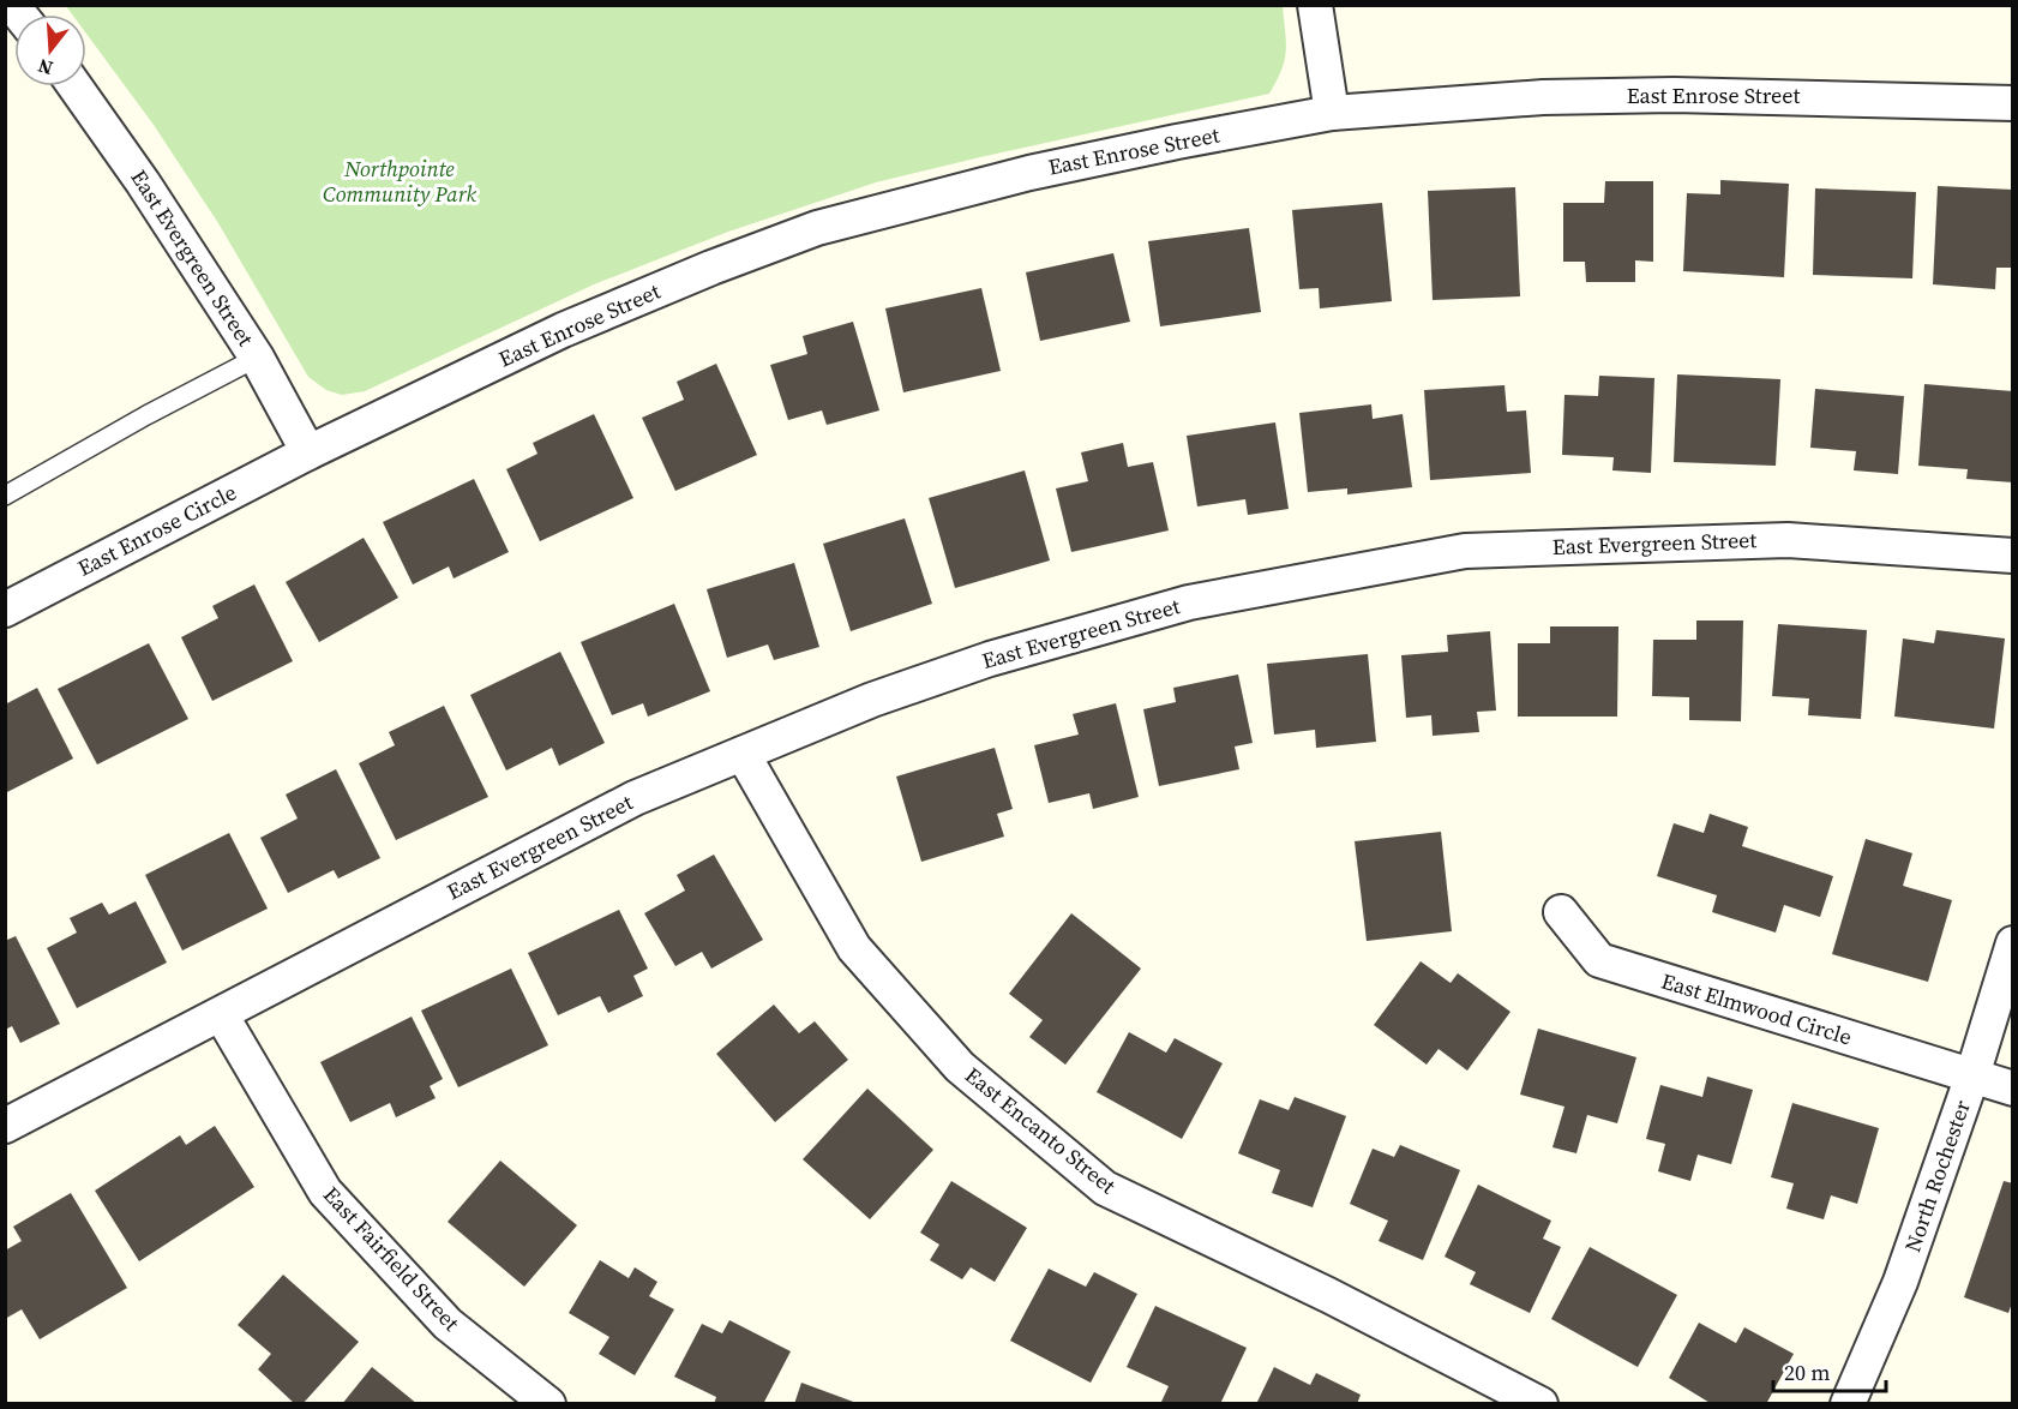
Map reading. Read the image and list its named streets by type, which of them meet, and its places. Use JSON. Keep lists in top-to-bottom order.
{
  "streets": {
    "street": [
      "East Enrose Street",
      "East Evergreen Street",
      "East Enrose Circle",
      "East Elmwood Circle",
      "East Encanto Street",
      "North Rochester",
      "East Fairfield Street"
    ]
  },
  "crossings": [
    ["East Enrose Street", "East Evergreen Street"],
    ["East Enrose Street", "East Enrose Circle"],
    ["East Evergreen Street", "East Enrose Circle"],
    ["East Evergreen Street", "East Encanto Street"],
    ["East Evergreen Street", "East Fairfield Street"],
    ["East Elmwood Circle", "North Rochester"]
  ],
  "parks": ["Northpointe Community Park"],
  "scale_bar": "20 m",
  "north": "bottom"
}
